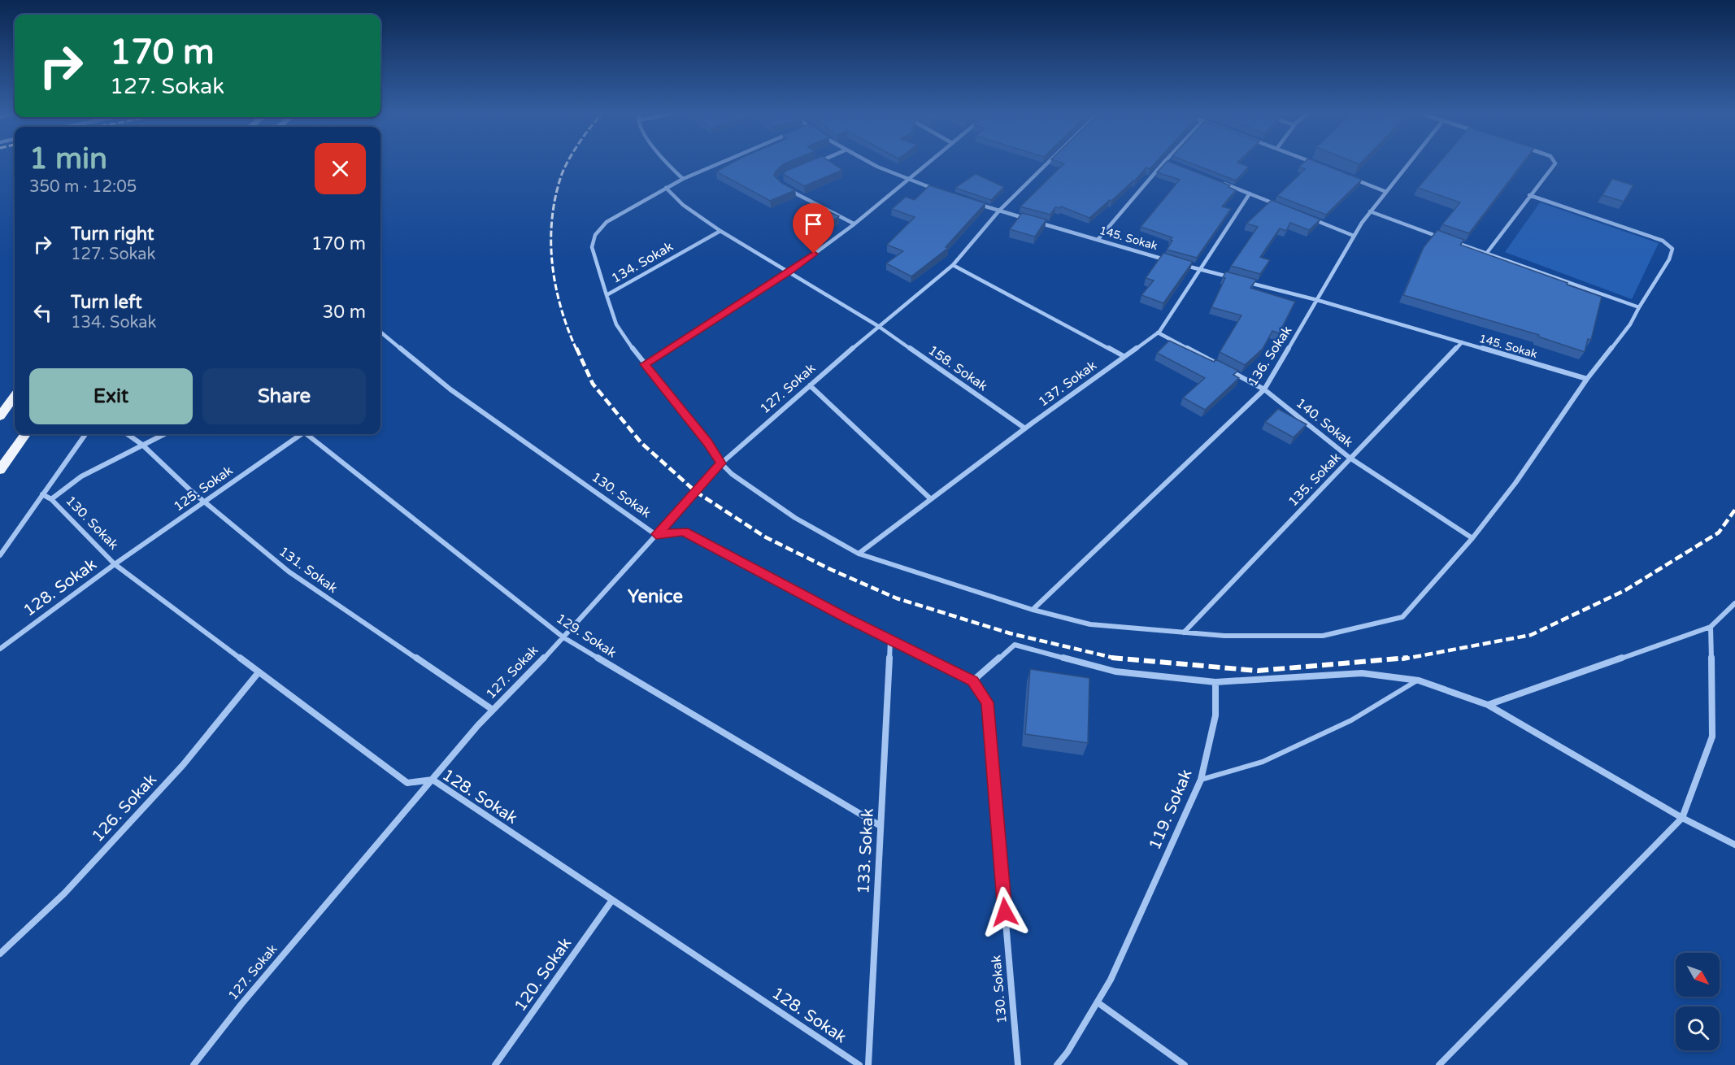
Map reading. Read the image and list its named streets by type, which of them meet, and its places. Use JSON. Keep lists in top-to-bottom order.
{
  "streets": {
    "street": [
      "145. Sokak",
      "134. Sokak",
      "136. Sokak",
      "158. Sokak",
      "137. Sokak",
      "127. Sokak",
      "140. Sokak",
      "135. Sokak",
      "125. Sokak",
      "130. Sokak",
      "131. Sokak",
      "128. Sokak",
      "129. Sokak",
      "126. Sokak",
      "119. Sokak",
      "133. Sokak",
      "120. Sokak"
    ]
  },
  "crossings": [
    ["145. Sokak", "134. Sokak"],
    ["145. Sokak", "136. Sokak"],
    ["145. Sokak", "135. Sokak"],
    ["134. Sokak", "136. Sokak"],
    ["134. Sokak", "158. Sokak"],
    ["134. Sokak", "137. Sokak"],
    ["134. Sokak", "127. Sokak"],
    ["134. Sokak", "140. Sokak"],
    ["134. Sokak", "135. Sokak"],
    ["136. Sokak", "140. Sokak"],
    ["158. Sokak", "137. Sokak"],
    ["158. Sokak", "127. Sokak"],
    ["137. Sokak", "140. Sokak"],
    ["127. Sokak", "130. Sokak"],
    ["127. Sokak", "131. Sokak"],
    ["127. Sokak", "128. Sokak"],
    ["127. Sokak", "129. Sokak"],
    ["140. Sokak", "135. Sokak"],
    ["125. Sokak", "130. Sokak"],
    ["125. Sokak", "131. Sokak"],
    ["125. Sokak", "128. Sokak"],
    ["130. Sokak", "131. Sokak"],
    ["130. Sokak", "128. Sokak"],
    ["130. Sokak", "133. Sokak"],
    ["128. Sokak", "126. Sokak"],
    ["128. Sokak", "120. Sokak"],
    ["129. Sokak", "133. Sokak"]
  ],
  "districts": ["Yenice"],
  "north": "bottom right",
  "page": {
    "turn": ["170 m", "127. Sokak"],
    "heading": ["1 min", "350 m · 12:05"],
    "list": [
      {
        "name": "Turn right",
        "note": "127. Sokak",
        "value": "170 m"
      },
      {
        "name": "Turn left",
        "note": "134. Sokak",
        "value": "30 m"
      }
    ],
    "buttons": ["Exit", "Share"]
  }
}
